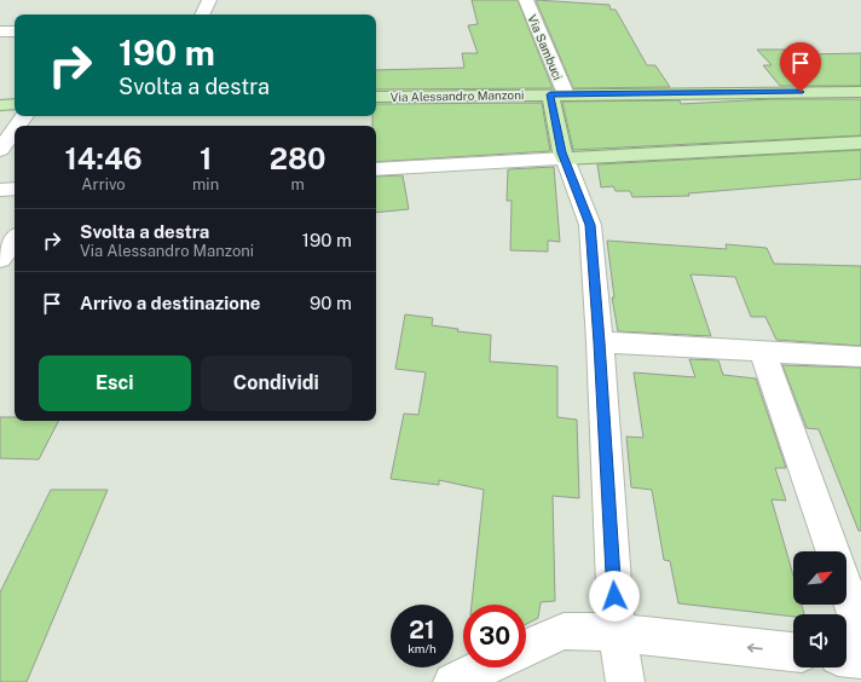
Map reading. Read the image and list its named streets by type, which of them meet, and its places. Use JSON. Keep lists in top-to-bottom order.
{
  "streets": {
    "main road": ["Via Alessandro Manzoni"],
    "street": ["Via Sambuci"]
  },
  "crossings": [
    ["Via Sambuci", "Via Alessandro Manzoni"]
  ],
  "north": "top right",
  "page": {
    "turn": ["190 m", "Svolta a destra"],
    "eta": [
      "14:46",
      "Arrivo",
      "1",
      "min",
      "280",
      "m"
    ],
    "list": [
      {
        "name": "Svolta a destra",
        "note": "Via Alessandro Manzoni",
        "value": "190 m"
      },
      {
        "name": "Arrivo a destinazione",
        "value": "90 m"
      }
    ],
    "buttons": ["Esci", "Condividi"],
    "speed": "21 km/h",
    "limit": "30"
  }
}
